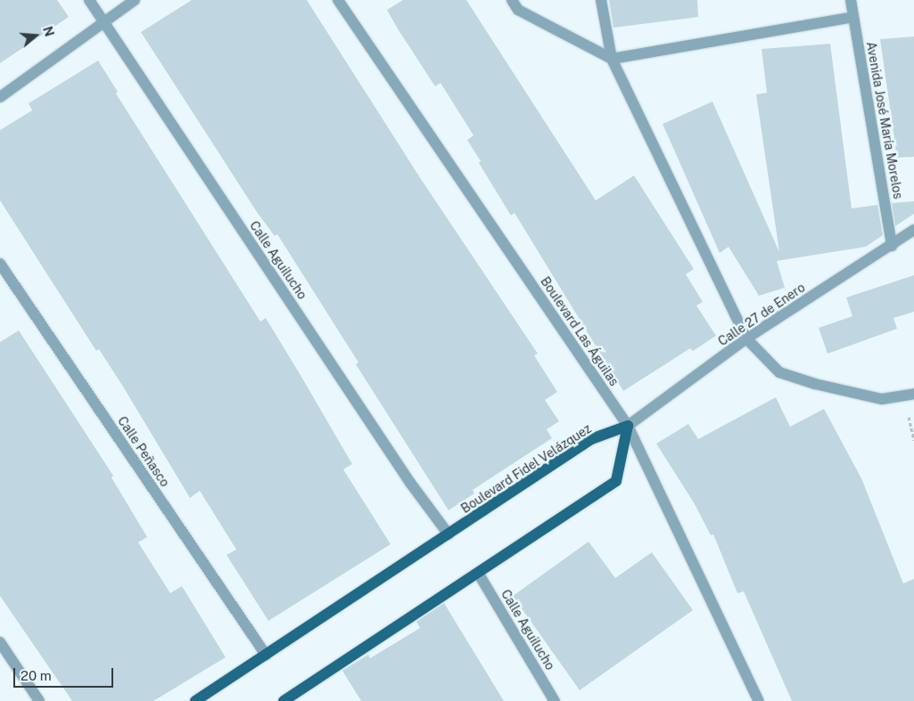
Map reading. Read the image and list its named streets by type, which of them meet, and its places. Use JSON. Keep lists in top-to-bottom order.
{
  "streets": {
    "main road": ["Boulevard Fidel Velázquez"],
    "street": [
      "Avenida José María Morelos",
      "Calle Aguilucho",
      "Calle 27 de Enero",
      "Boulevard Las Águilas",
      "Calle Peñasco"
    ]
  },
  "crossings": [
    ["Avenida José María Morelos", "Calle 27 de Enero"],
    ["Calle Aguilucho", "Boulevard Fidel Velázquez"],
    ["Calle 27 de Enero", "Boulevard Las Águilas"],
    ["Calle 27 de Enero", "Boulevard Fidel Velázquez"],
    ["Boulevard Las Águilas", "Boulevard Fidel Velázquez"],
    ["Calle Peñasco", "Boulevard Fidel Velázquez"]
  ],
  "scale_bar": "20 m",
  "north": "right"
}
